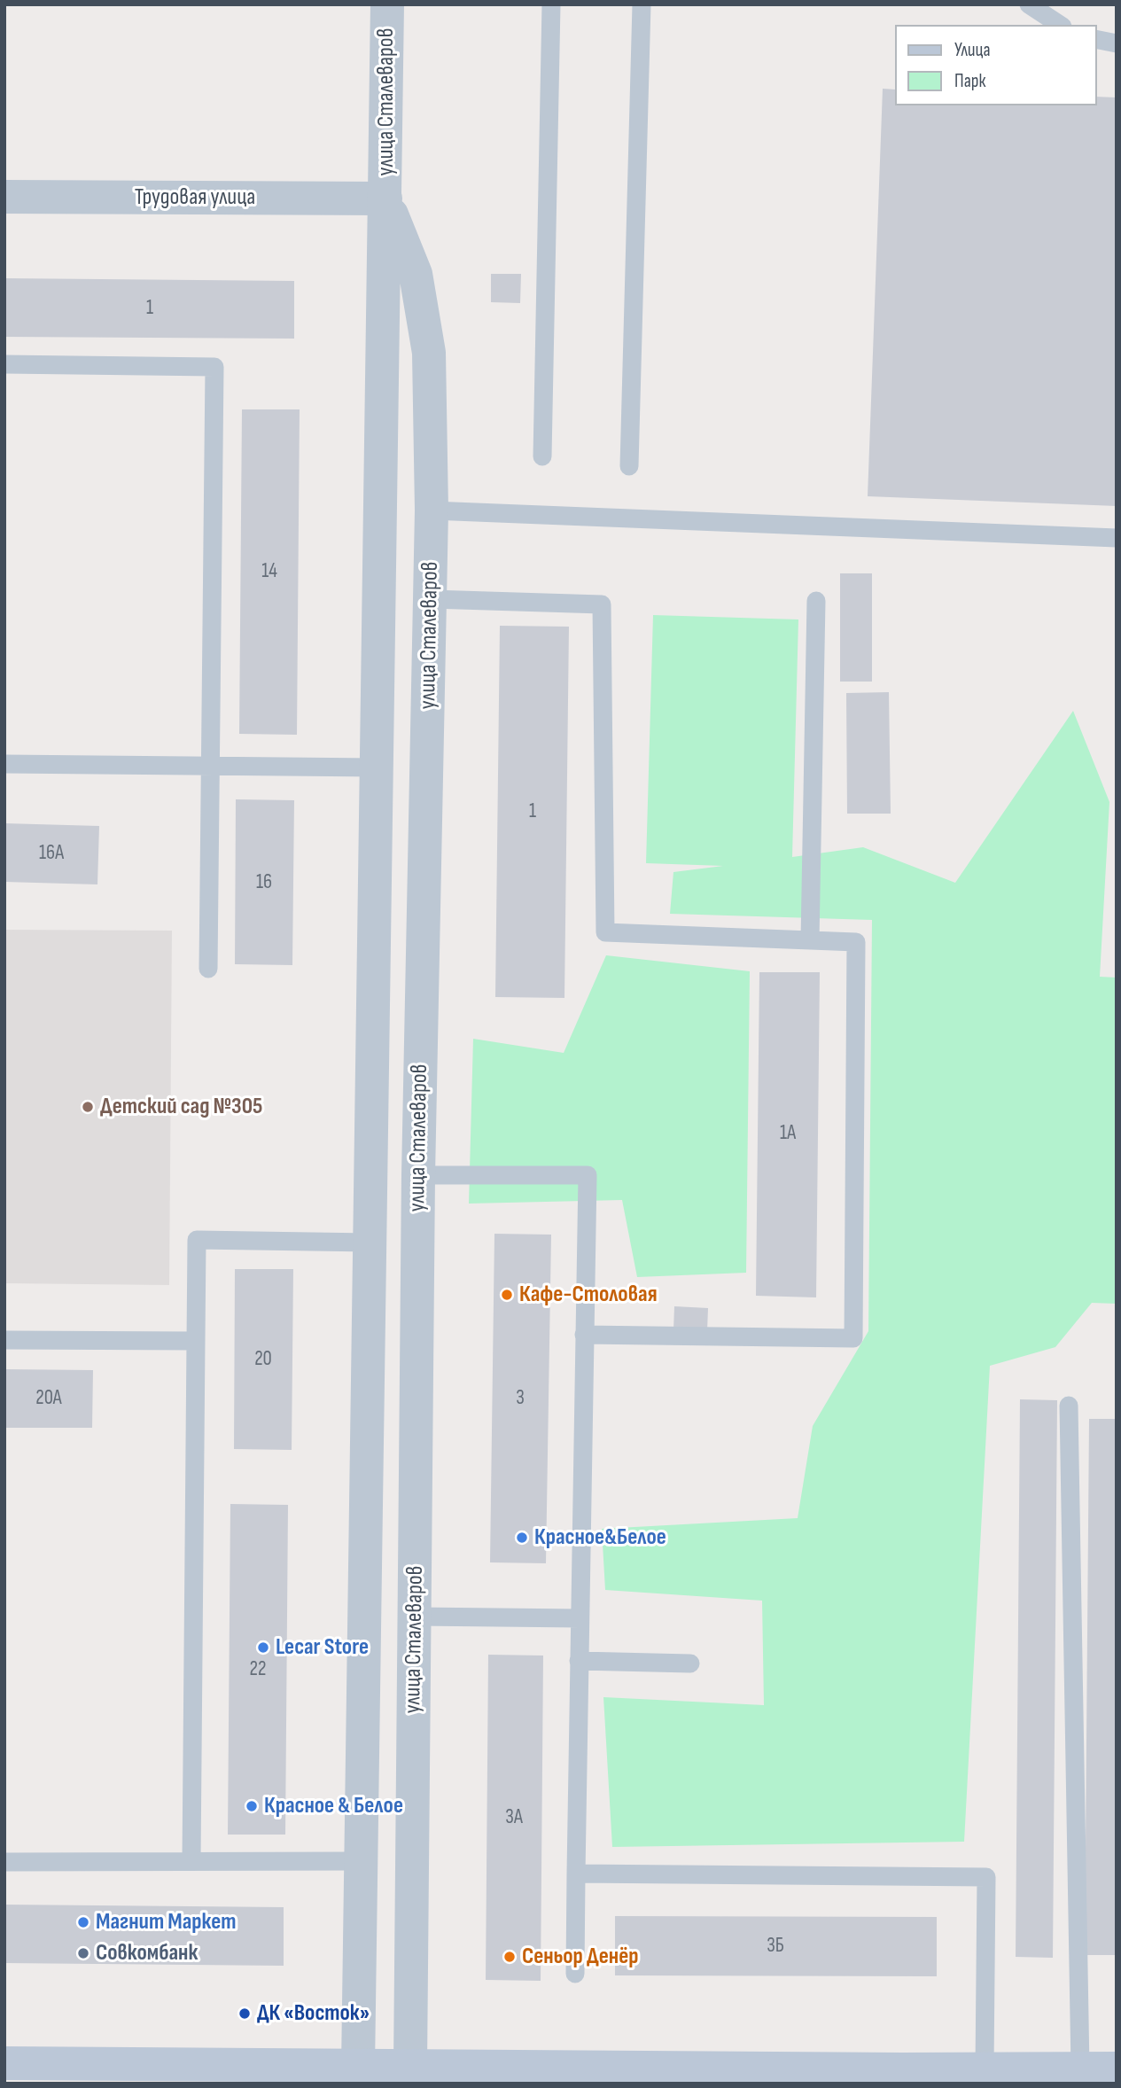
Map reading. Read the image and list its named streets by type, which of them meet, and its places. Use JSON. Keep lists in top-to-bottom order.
{
  "streets": {
    "street": ["улица Сталеваров", "Трудовая улица"]
  },
  "crossings": [
    ["улица Сталеваров", "Трудовая улица"]
  ],
  "places": [
    "Детский сад №305",
    "Кафе-Столовая",
    "Красное&Белое",
    "Lecar Store",
    "Красное & Белое",
    "Магнит Маркет",
    "Совкомбанк",
    "Сеньор Денёр",
    "ДК «Восток»"
  ],
  "house_numbers": [
    "1",
    "14",
    "1",
    "16А",
    "16",
    "1А",
    "20",
    "20А",
    "3",
    "22",
    "3А",
    "3Б"
  ],
  "legend": ["Улица", "Парк"]
}
